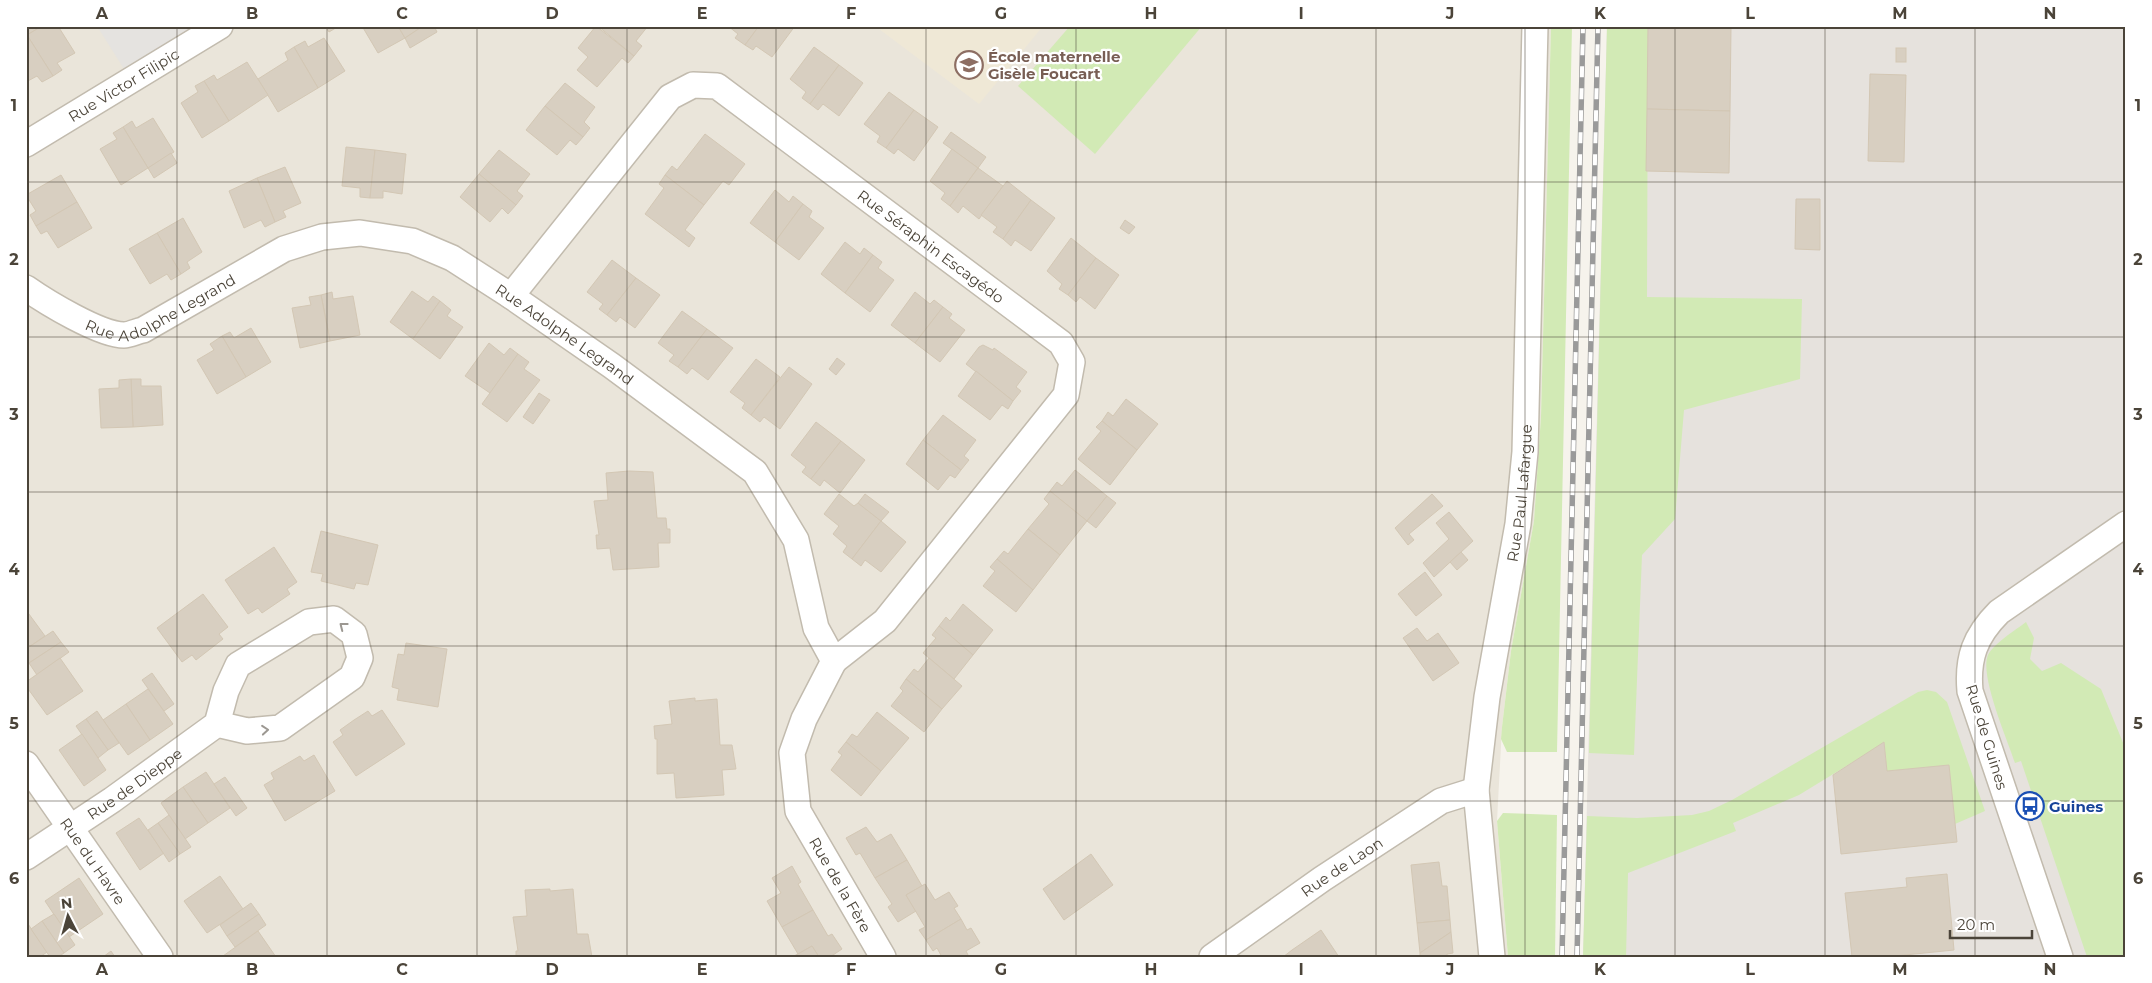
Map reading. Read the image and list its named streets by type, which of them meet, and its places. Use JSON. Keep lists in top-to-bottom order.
{
  "streets": {
    "street": [
      "Rue Victor Filipic",
      "Rue Séraphin Escagédo",
      "Rue Adolphe Legrand",
      "Rue Paul Lafargue",
      "Rue de Guines",
      "Rue de Dieppe",
      "Rue du Havre",
      "Rue de Laon",
      "Rue de la Fère"
    ]
  },
  "crossings": [
    ["Rue Séraphin Escagédo", "Rue Adolphe Legrand"],
    ["Rue Séraphin Escagédo", "Rue de la Fère"],
    ["Rue Adolphe Legrand", "Rue de la Fère"],
    ["Rue Paul Lafargue", "Rue de Laon"],
    ["Rue de Dieppe", "Rue du Havre"]
  ],
  "places": {
    "school or university": ["École maternelle Gisèle Foucart"],
    "bus stop": ["Guines"]
  },
  "scale_bar": "20 m",
  "north": "top",
  "grid": {
    "columns": [
      "A",
      "B",
      "C",
      "D",
      "E",
      "F",
      "G",
      "H",
      "I",
      "J",
      "K",
      "L",
      "M",
      "N"
    ],
    "rows": [
      "1",
      "2",
      "3",
      "4",
      "5",
      "6"
    ]
  }
}
